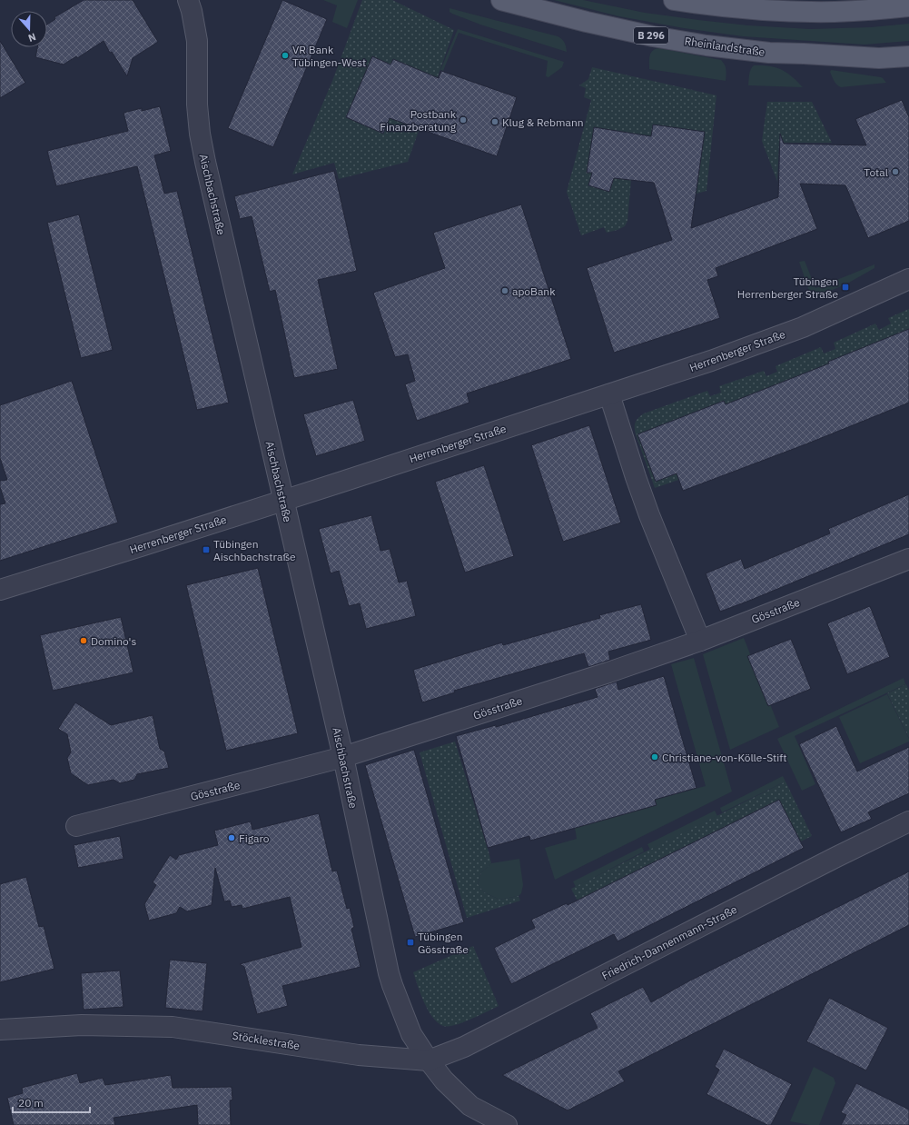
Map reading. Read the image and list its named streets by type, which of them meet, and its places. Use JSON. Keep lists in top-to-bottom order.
{
  "streets": {
    "main road": ["B 296", "Rheinlandstraße"],
    "street": [
      "Aischbachstraße",
      "Herrenberger Straße",
      "Gösstraße",
      "Friedrich-Dannenmann-Straße",
      "Stöcklestraße"
    ]
  },
  "crossings": [
    ["Aischbachstraße", "Herrenberger Straße"],
    ["Aischbachstraße", "Gösstraße"],
    ["Aischbachstraße", "Friedrich-Dannenmann-Straße"],
    ["Aischbachstraße", "Stöcklestraße"],
    ["Friedrich-Dannenmann-Straße", "Stöcklestraße"]
  ],
  "places": {
    "other": [
      "VR Bank Tübingen-West",
      "Postbank Finanzberatung",
      "Klug & Rebmann",
      "Total",
      "apoBank",
      "Domino's",
      "Christiane-von-Kölle-Stift",
      "Figaro"
    ],
    "transit": ["Tübingen Herrenberger Straße", "Tübingen Aischbachstraße", "Tübingen Gösstraße"]
  },
  "scale_bar": "20 m",
  "north": "bottom"
}
